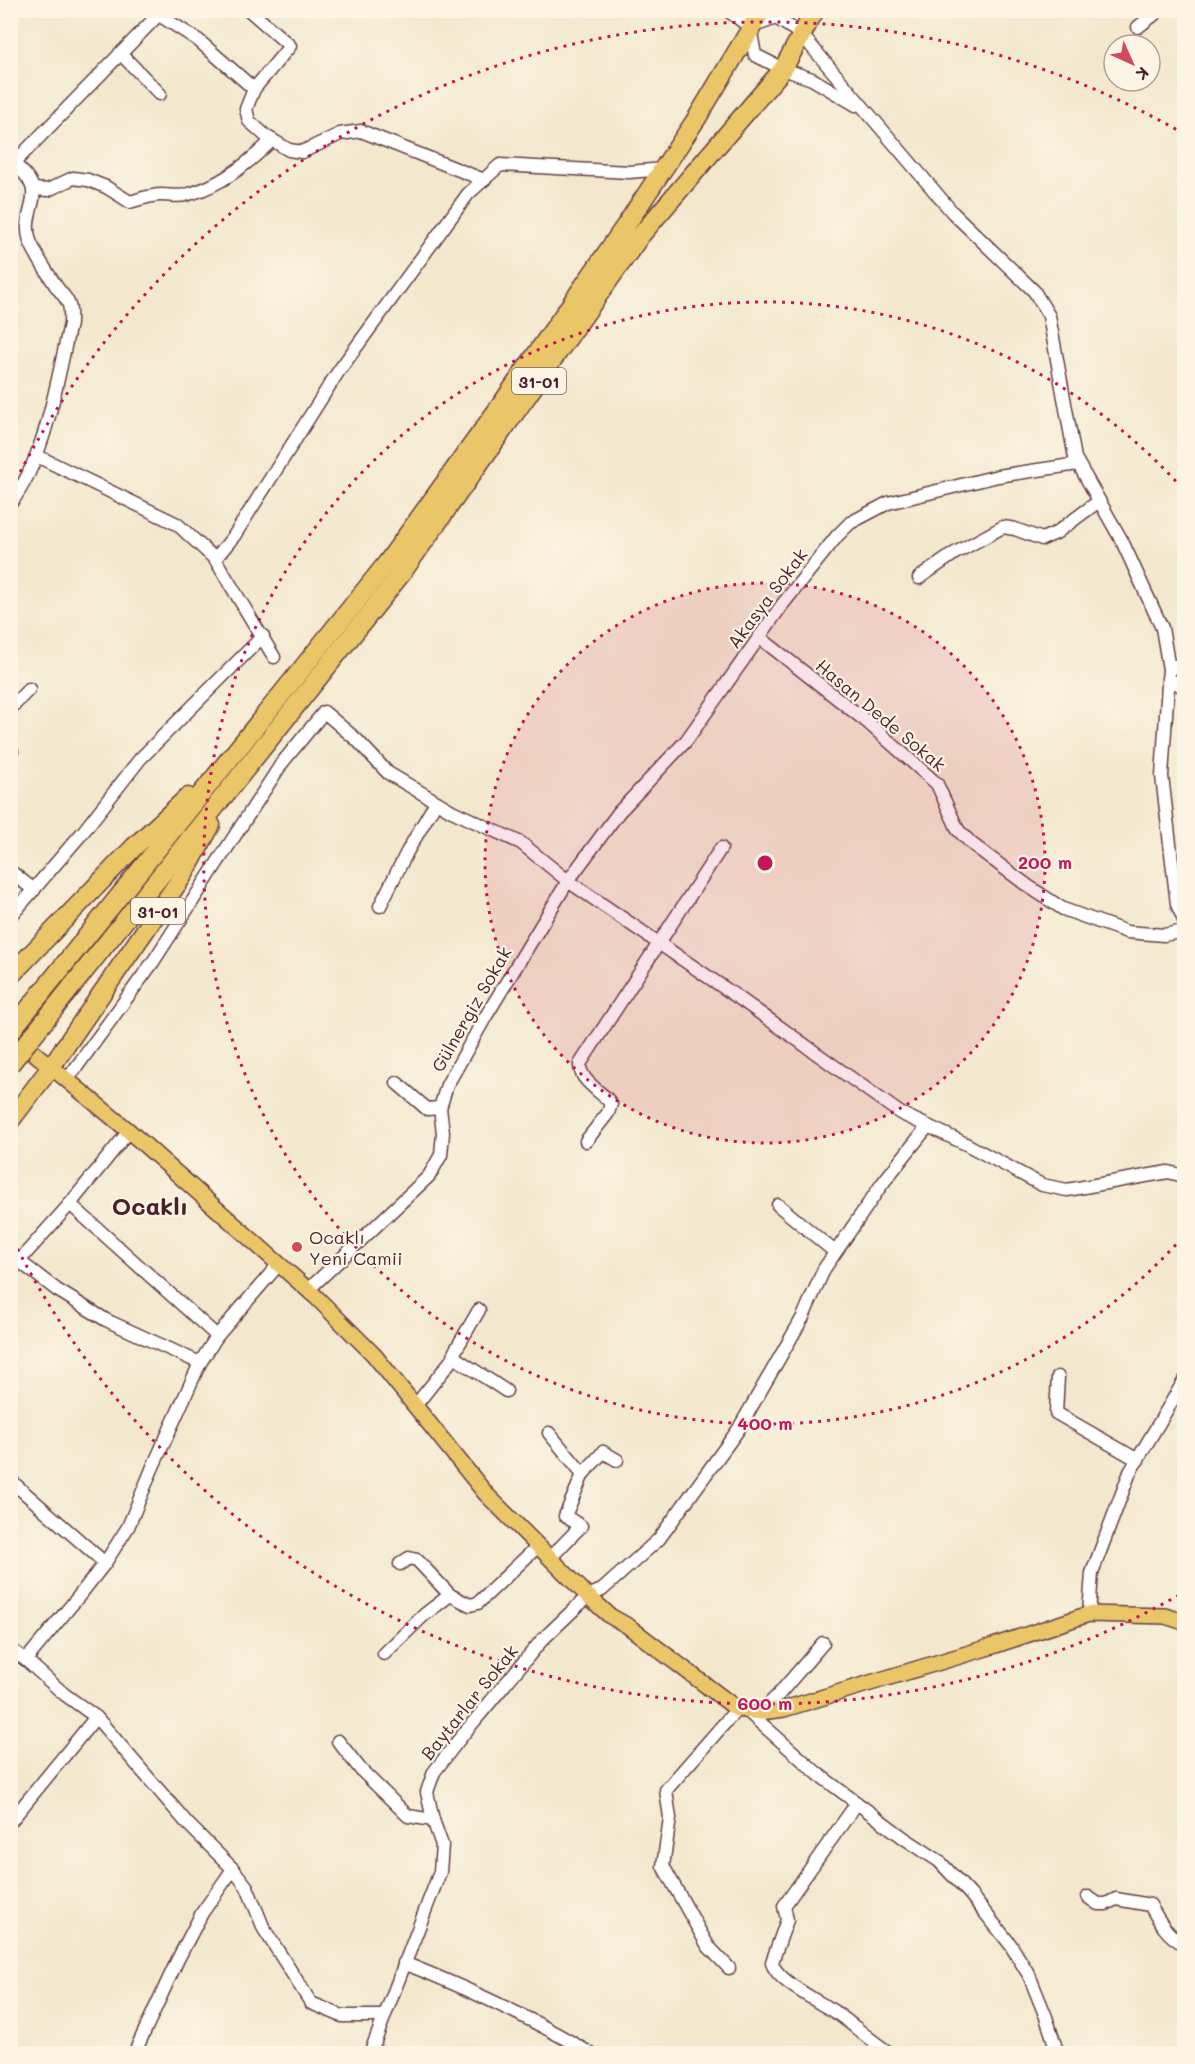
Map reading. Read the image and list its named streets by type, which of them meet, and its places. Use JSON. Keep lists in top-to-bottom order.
{
  "streets": {
    "highway": ["31-01"],
    "street": [
      "Akasya Sokak",
      "Hasan Dede Sokak",
      "Gülnergiz Sokak",
      "Baytarlar Sokak"
    ]
  },
  "crossings": [
    ["Akasya Sokak", "Hasan Dede Sokak"],
    ["Akasya Sokak", "Gülnergiz Sokak"]
  ],
  "districts": ["Ocaklı"],
  "places": ["Ocaklı Yeni Camii"],
  "north": "bottom right",
  "rings": ["200 m", "400 m", "600 m"]
}
